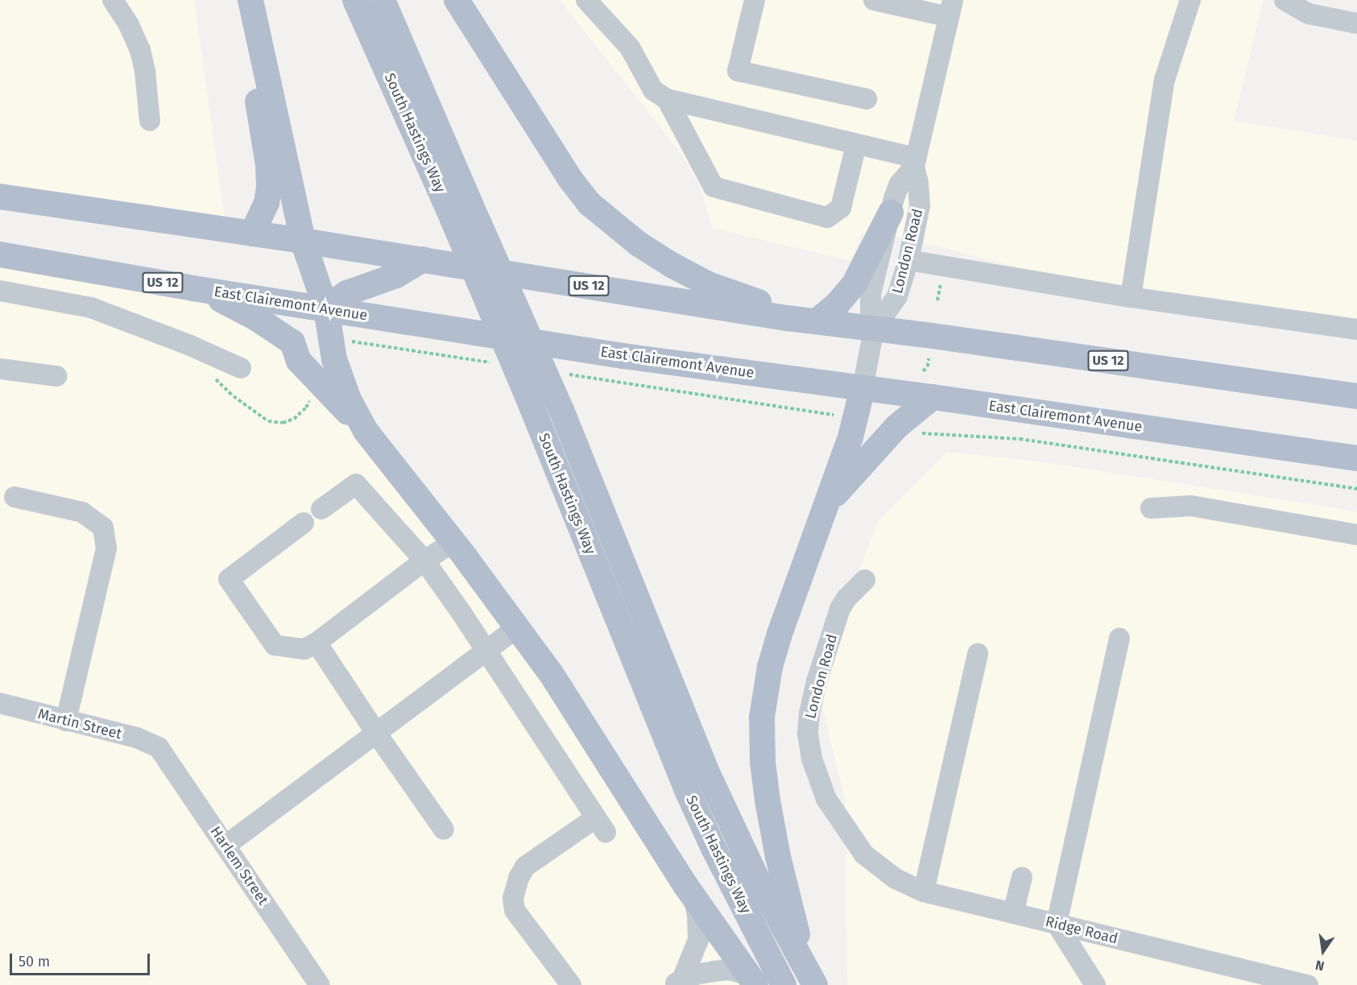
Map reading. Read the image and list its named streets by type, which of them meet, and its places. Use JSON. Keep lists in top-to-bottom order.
{
  "streets": {
    "main road": ["South Hastings Way", "US 12", "East Clairemont Avenue"],
    "street": [
      "London Road",
      "Martin Street",
      "Harlem Street",
      "Ridge Road"
    ]
  },
  "crossings": [
    ["London Road", "US 12"],
    ["London Road", "East Clairemont Avenue"],
    ["London Road", "Ridge Road"],
    ["Martin Street", "Harlem Street"]
  ],
  "scale_bar": "50 m",
  "north": "bottom"
}
